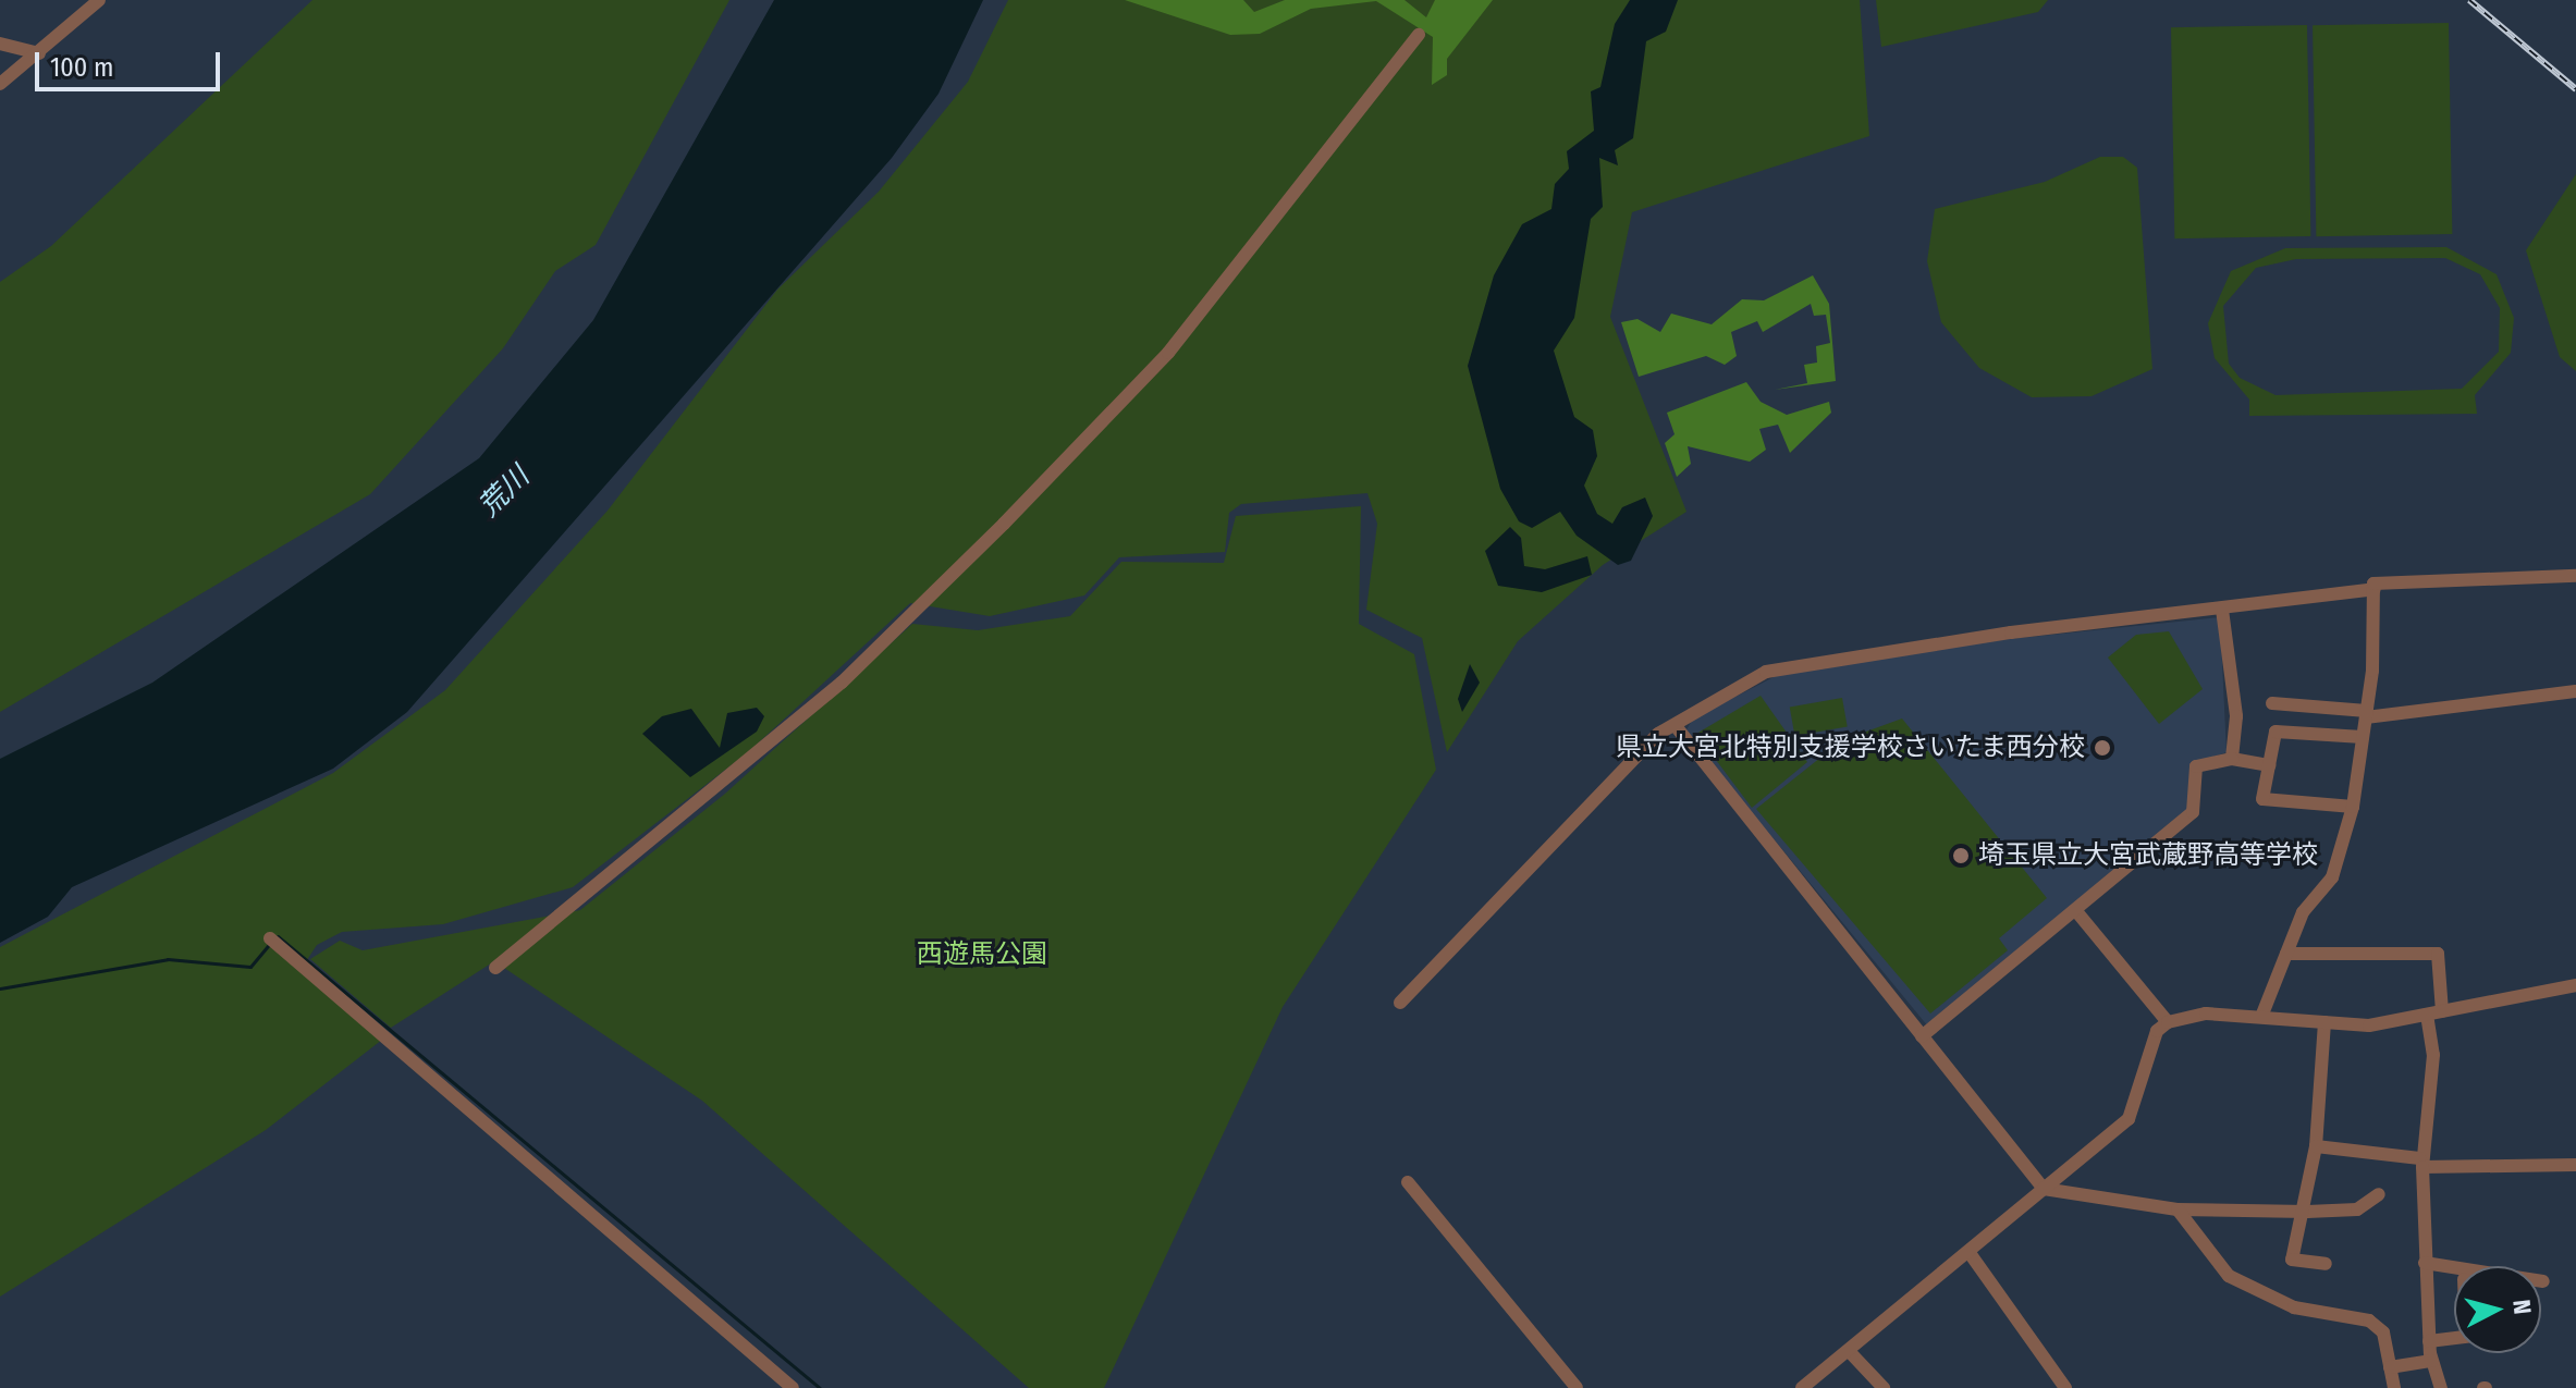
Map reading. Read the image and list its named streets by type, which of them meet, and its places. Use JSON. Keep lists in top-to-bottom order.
{
  "water": ["荒川"],
  "parks": ["西遊馬公園"],
  "places": ["県立大宮北特別支援学校さいたま西分校", "埼玉県立大宮武蔵野高等学校"],
  "scale_bar": "100 m",
  "north": "right"
}
